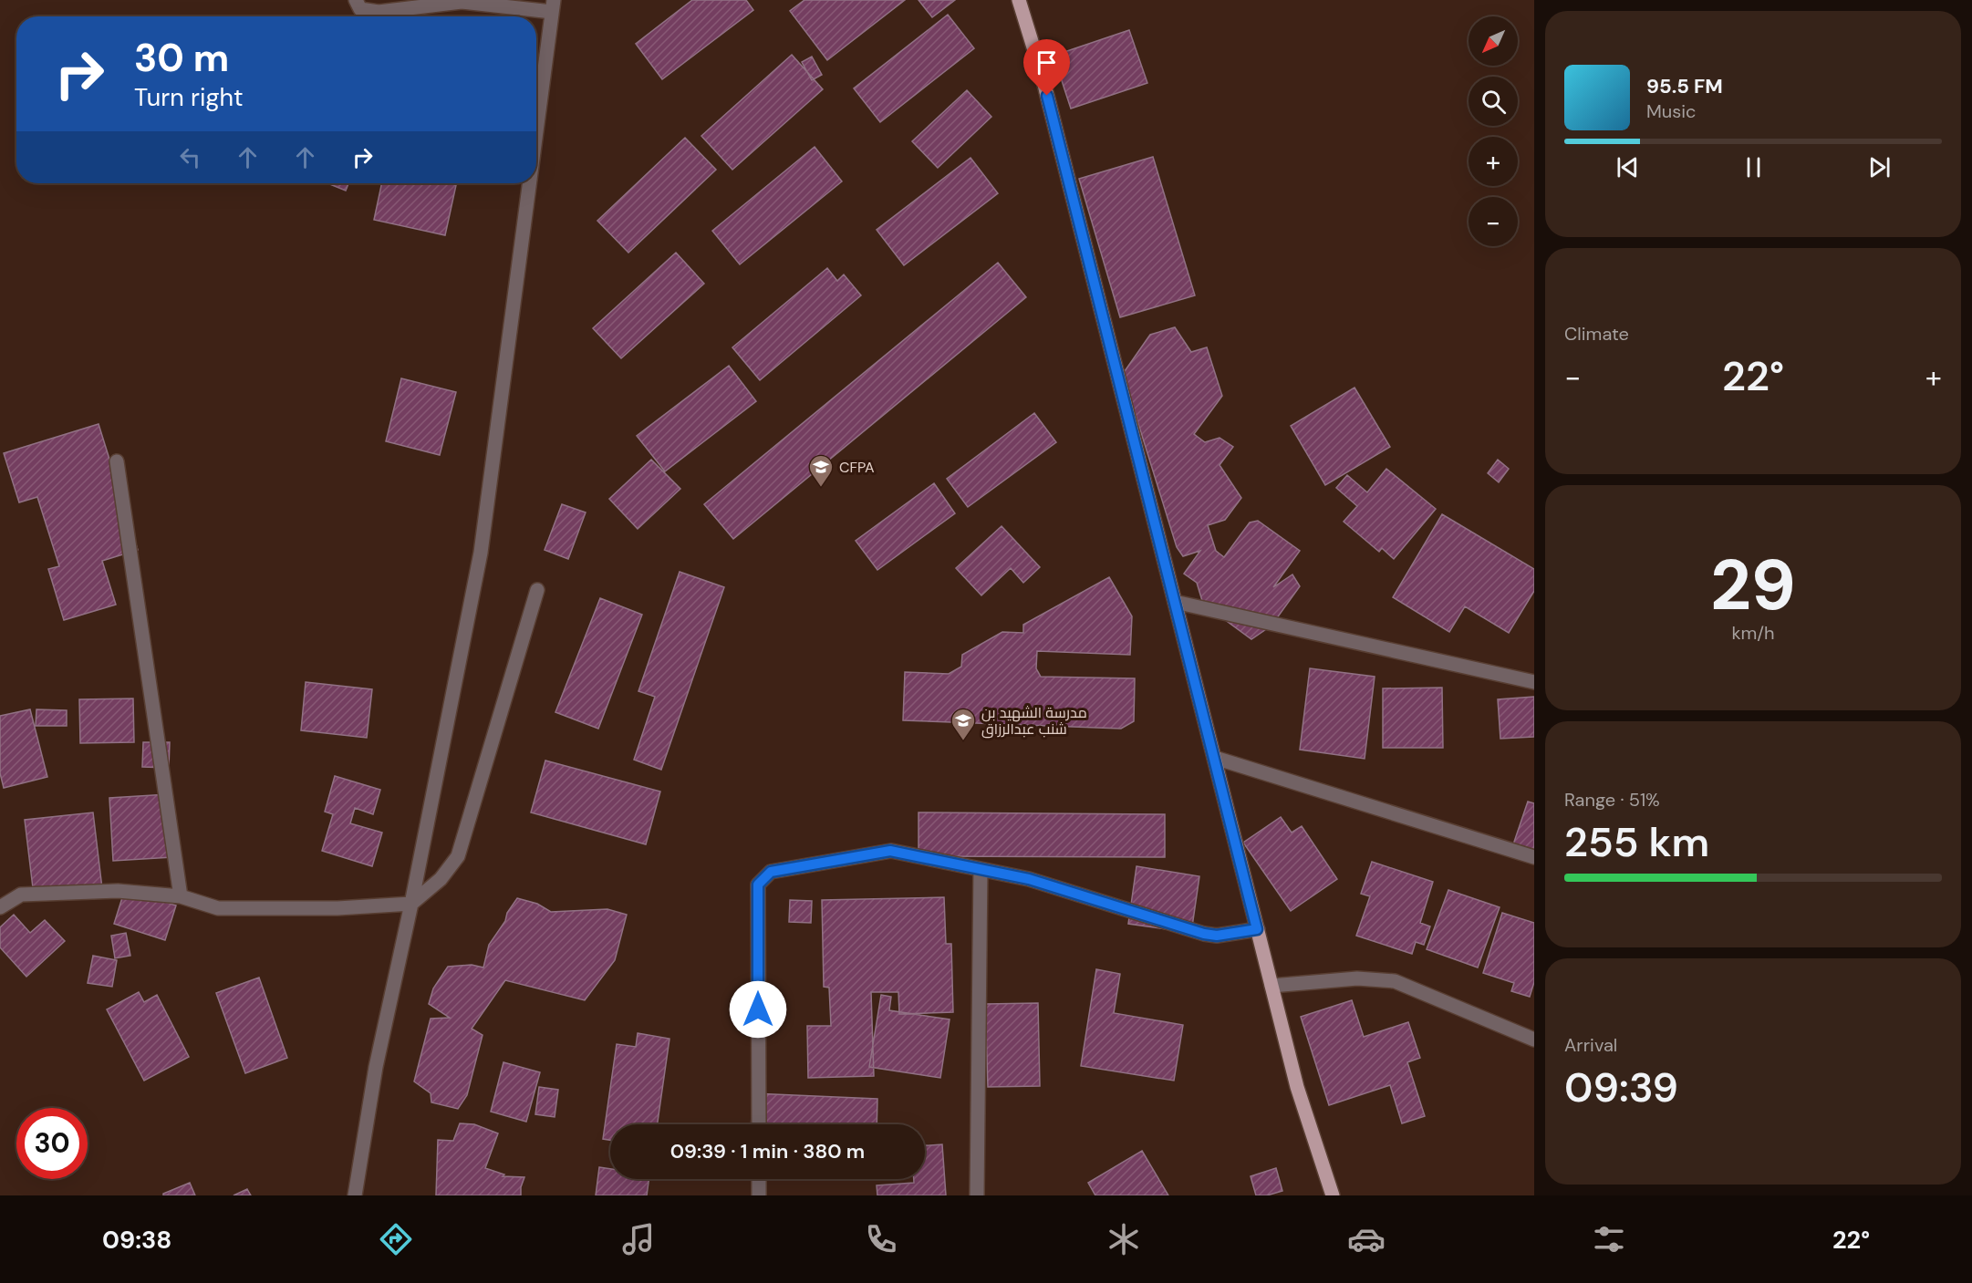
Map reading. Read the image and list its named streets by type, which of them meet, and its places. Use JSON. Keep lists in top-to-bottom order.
{
  "places": {
    "school or university": ["CFPA", "مدرسة الشهيد بن شنب عبدالرزاق"]
  },
  "north": "bottom left",
  "page": {
    "map_buttons": ["+", "−"],
    "turn": ["30 m", "Turn right"],
    "song": ["95.5 FM", "Music"],
    "tile": [
      "Climate",
      ["29", "km/h"],
      ["Range · 51%", "255 km"],
      ["Arrival", "09:39"]
    ],
    "heat": ["−", "22°", "+"],
    "limit": "30",
    "trip": "09:39 · 1 min · 380 m",
    "tabs": ["09:38", "22°"]
  }
}
